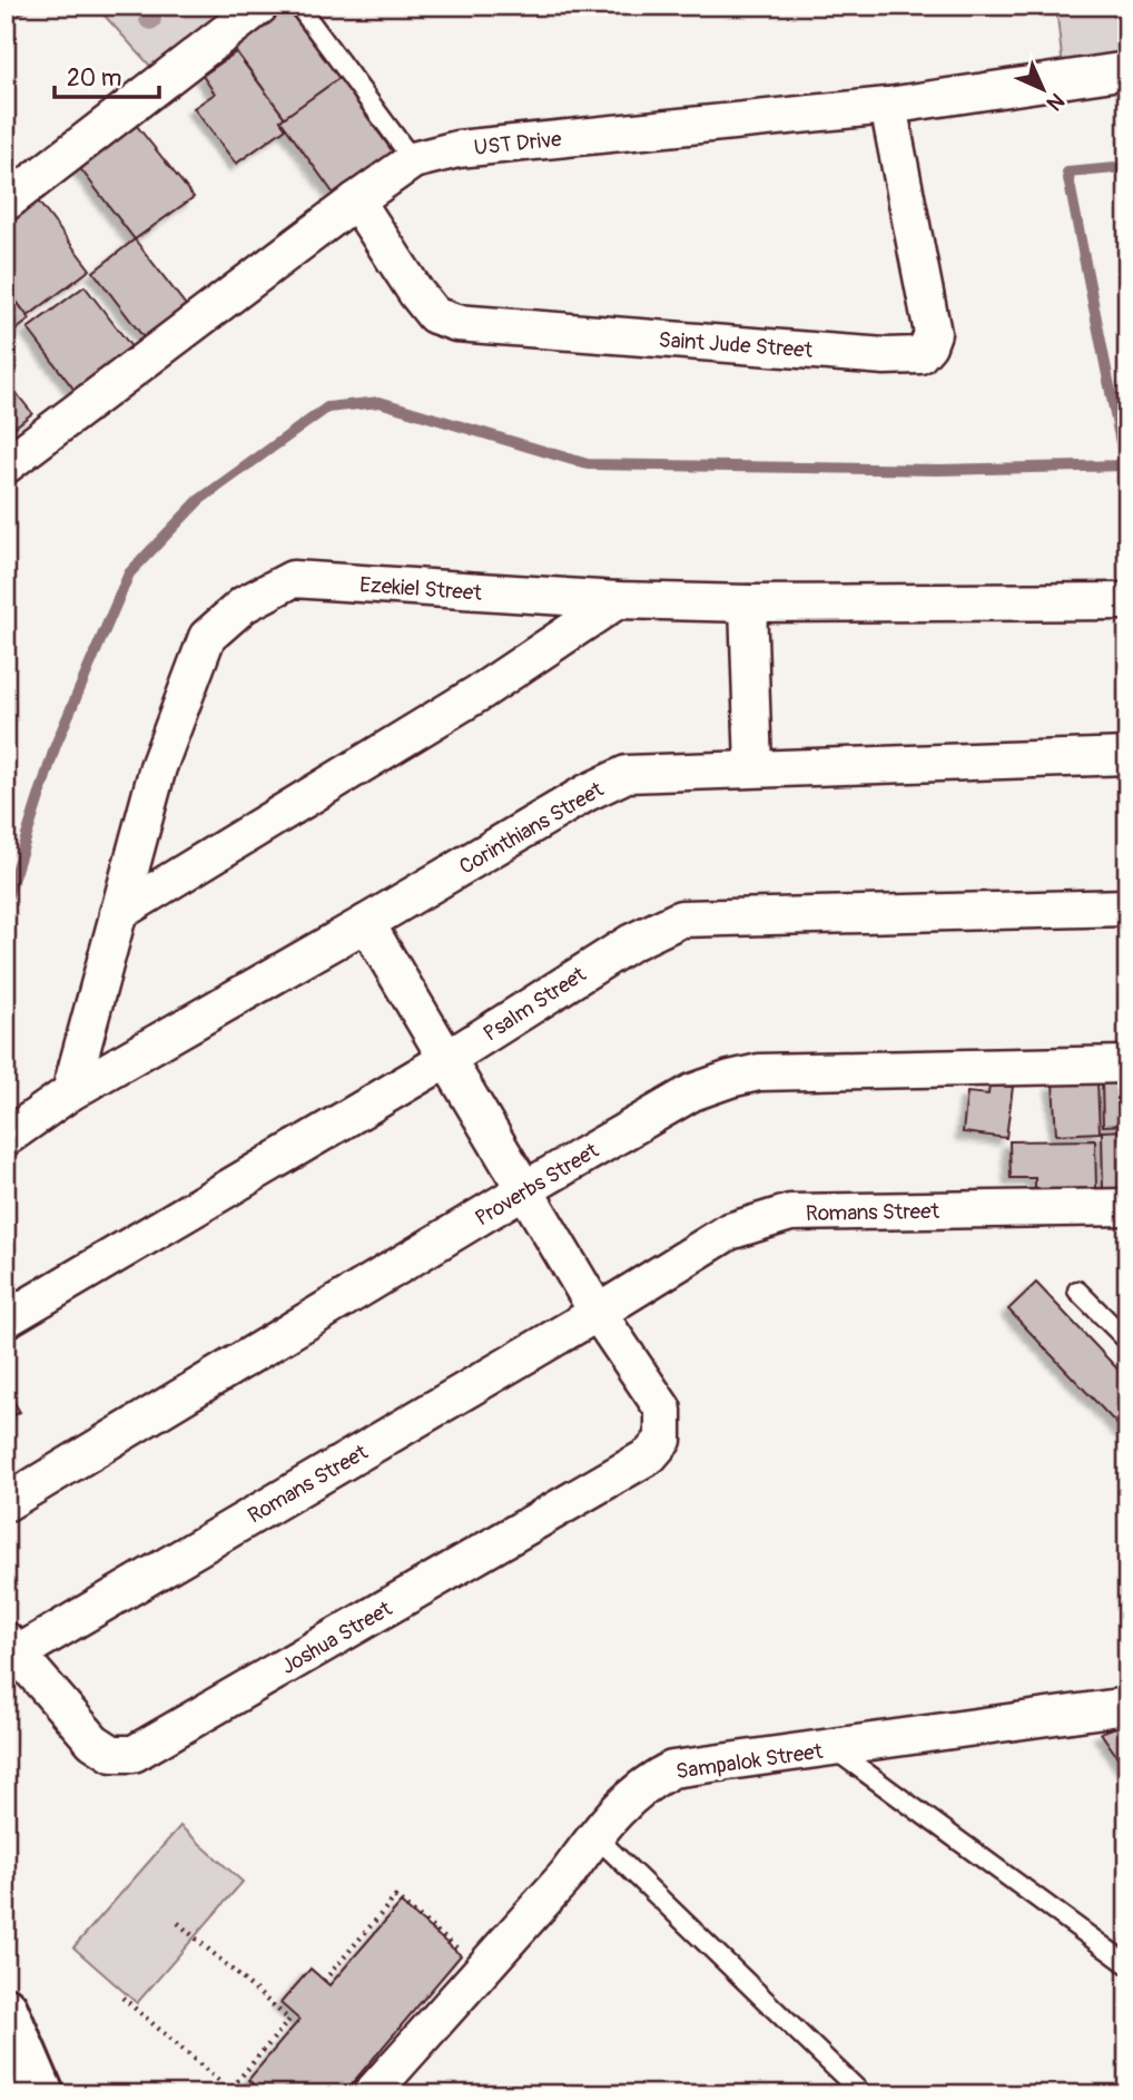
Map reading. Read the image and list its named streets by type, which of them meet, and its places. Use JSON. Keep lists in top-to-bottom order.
{
  "streets": {
    "street": [
      "UST Drive",
      "Saint Jude Street",
      "Ezekiel Street",
      "Corinthians Street",
      "Psalm Street",
      "Proverbs Street",
      "Romans Street",
      "Joshua Street",
      "Sampalok Street"
    ]
  },
  "crossings": [
    ["UST Drive", "Saint Jude Street"],
    ["Ezekiel Street", "Corinthians Street"],
    ["Romans Street", "Joshua Street"]
  ],
  "scale_bar": "20 m",
  "north": "bottom right"
}
